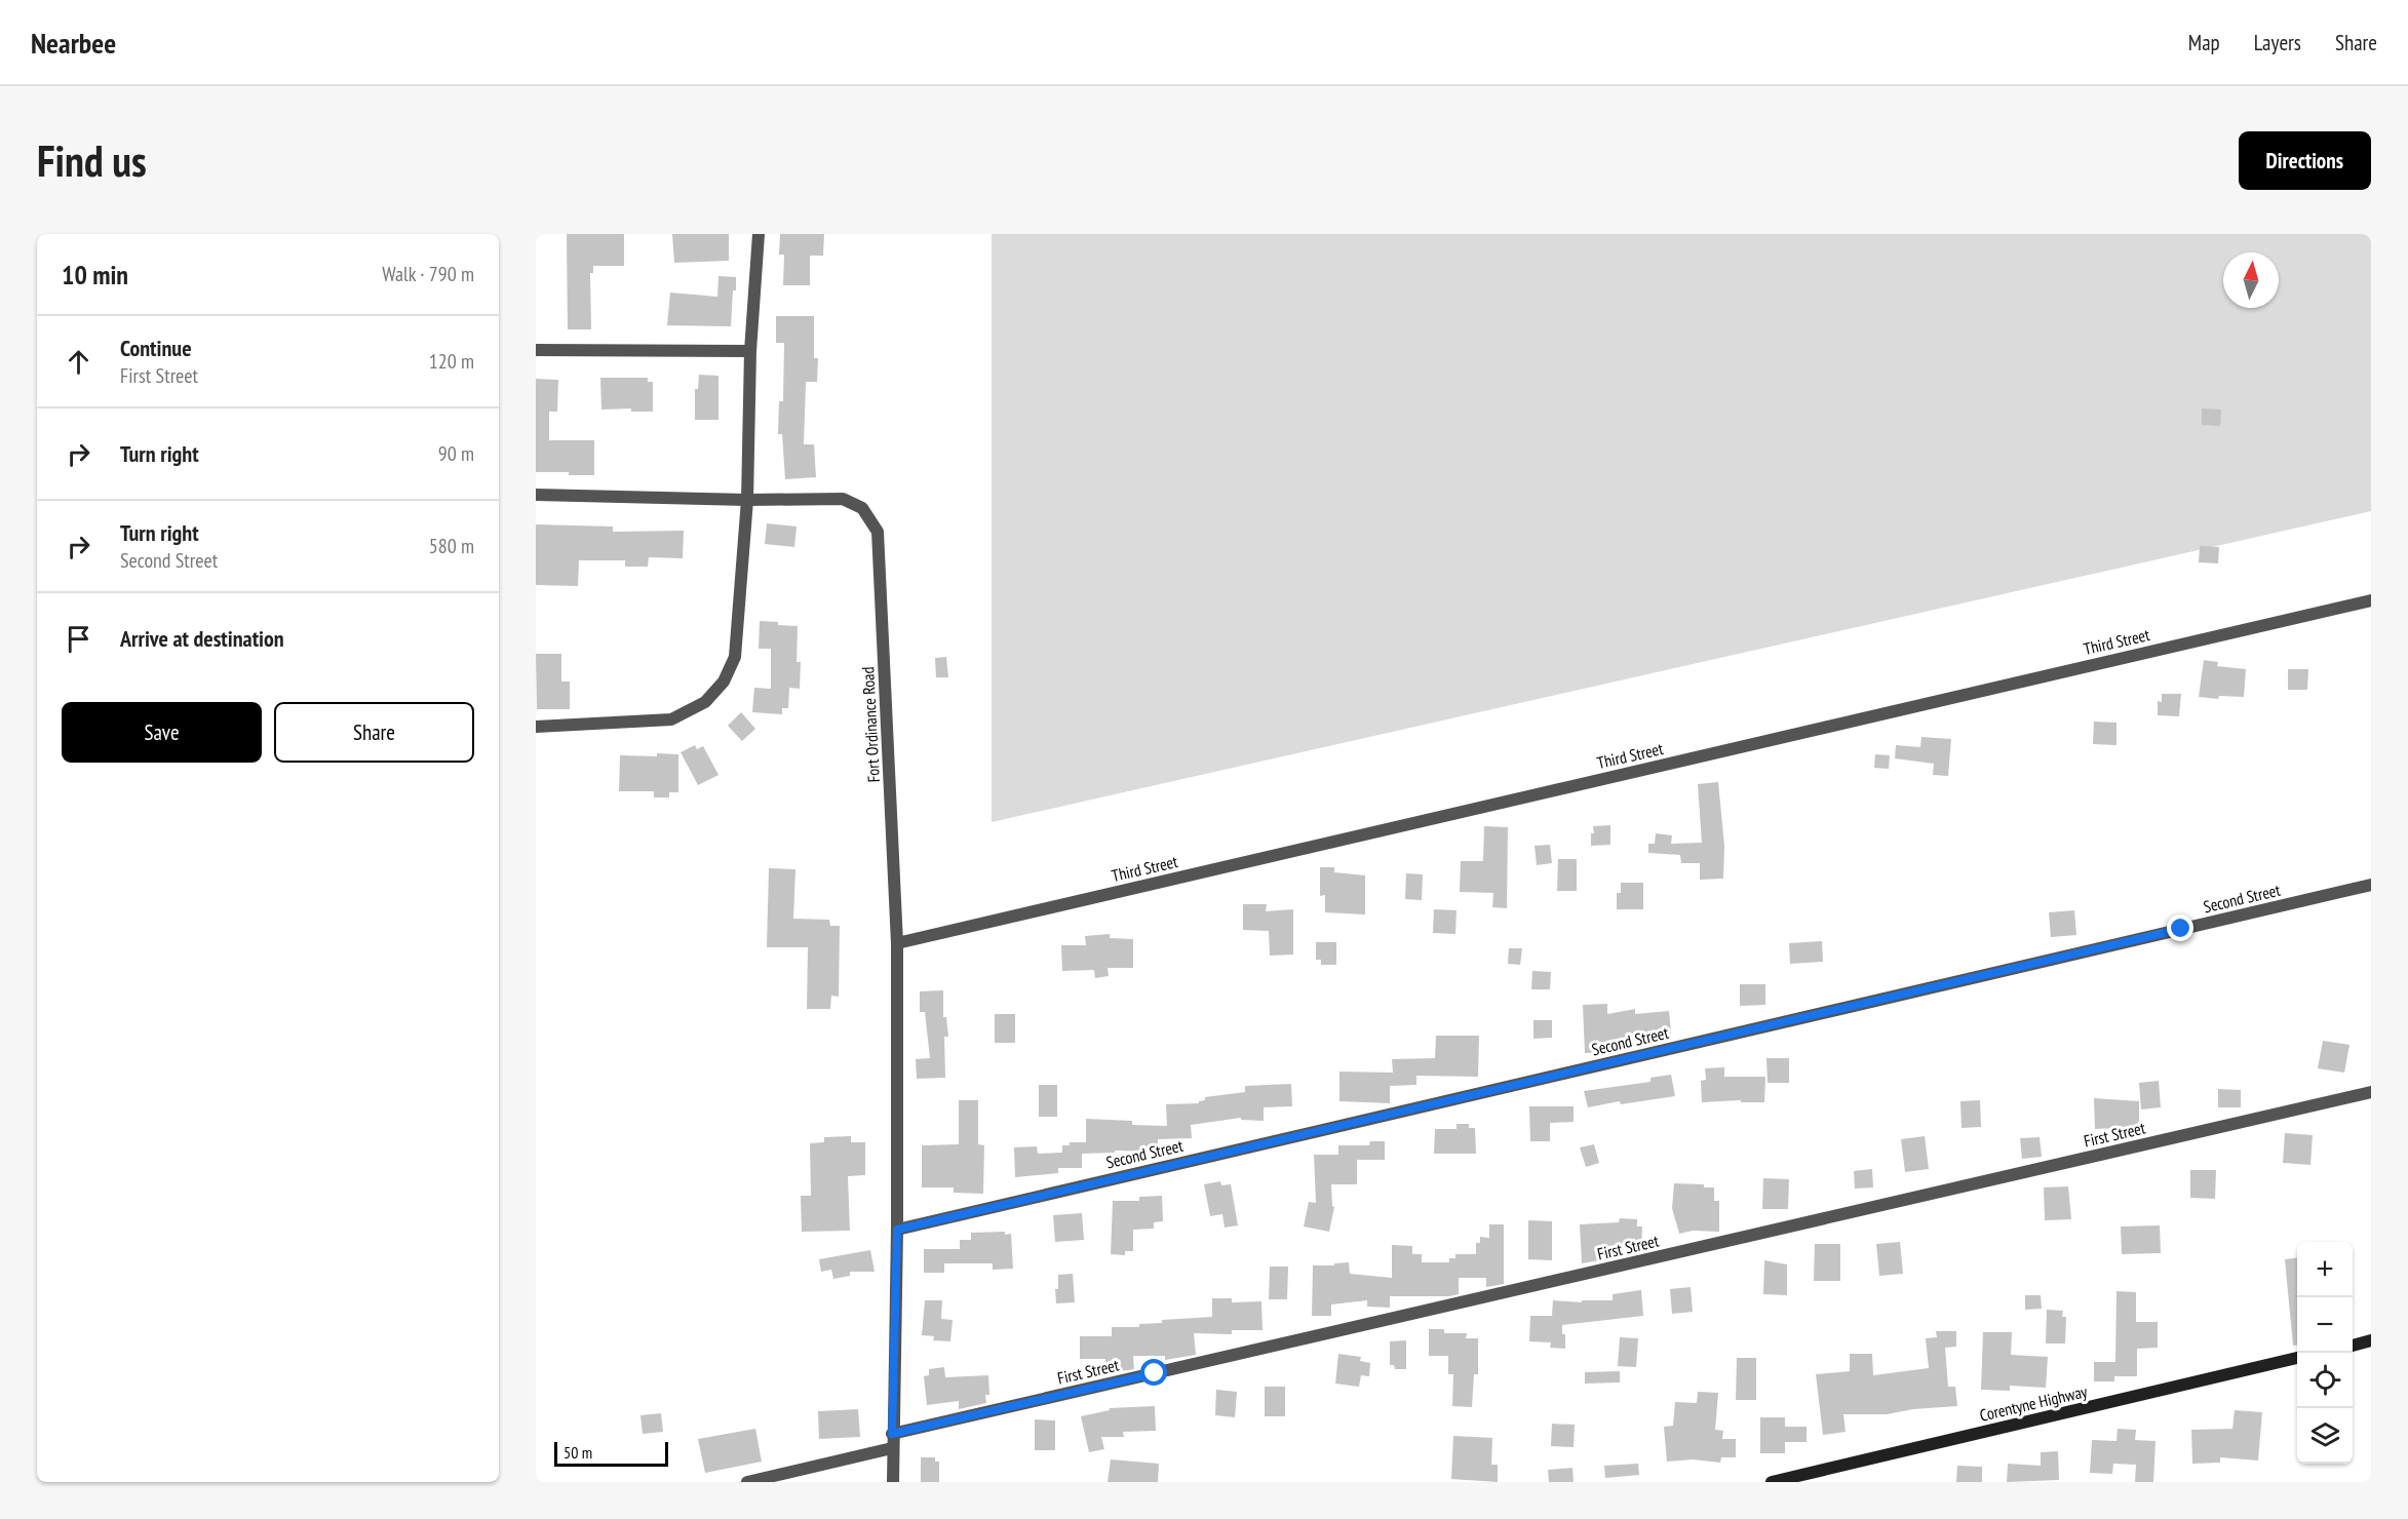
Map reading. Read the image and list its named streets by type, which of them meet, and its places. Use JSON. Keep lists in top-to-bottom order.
{
  "streets": {
    "main road": ["Corentyne Highway"],
    "street": [
      "Third Street",
      "Fort Ordinance Road",
      "Second Street",
      "First Street"
    ]
  },
  "crossings": [
    ["Third Street", "Fort Ordinance Road"],
    ["Fort Ordinance Road", "Second Street"],
    ["Fort Ordinance Road", "First Street"]
  ],
  "scale_bar": "50 m",
  "north": "top",
  "page": {
    "header": "Nearbee",
    "nav": ["Map", "Layers", "Share"],
    "buttons": [
      "Directions",
      ["Save", "Share"]
    ],
    "title": "Find us",
    "heading": ["10 min", "Walk · 790 m"],
    "list": [
      ["Continue", "First Street", "120 m"],
      ["Turn right", "90 m"],
      ["Turn right", "Second Street", "580 m"],
      "Arrive at destination"
    ],
    "map_buttons": ["+", "−"],
    "scale": "50 m"
  }
}
